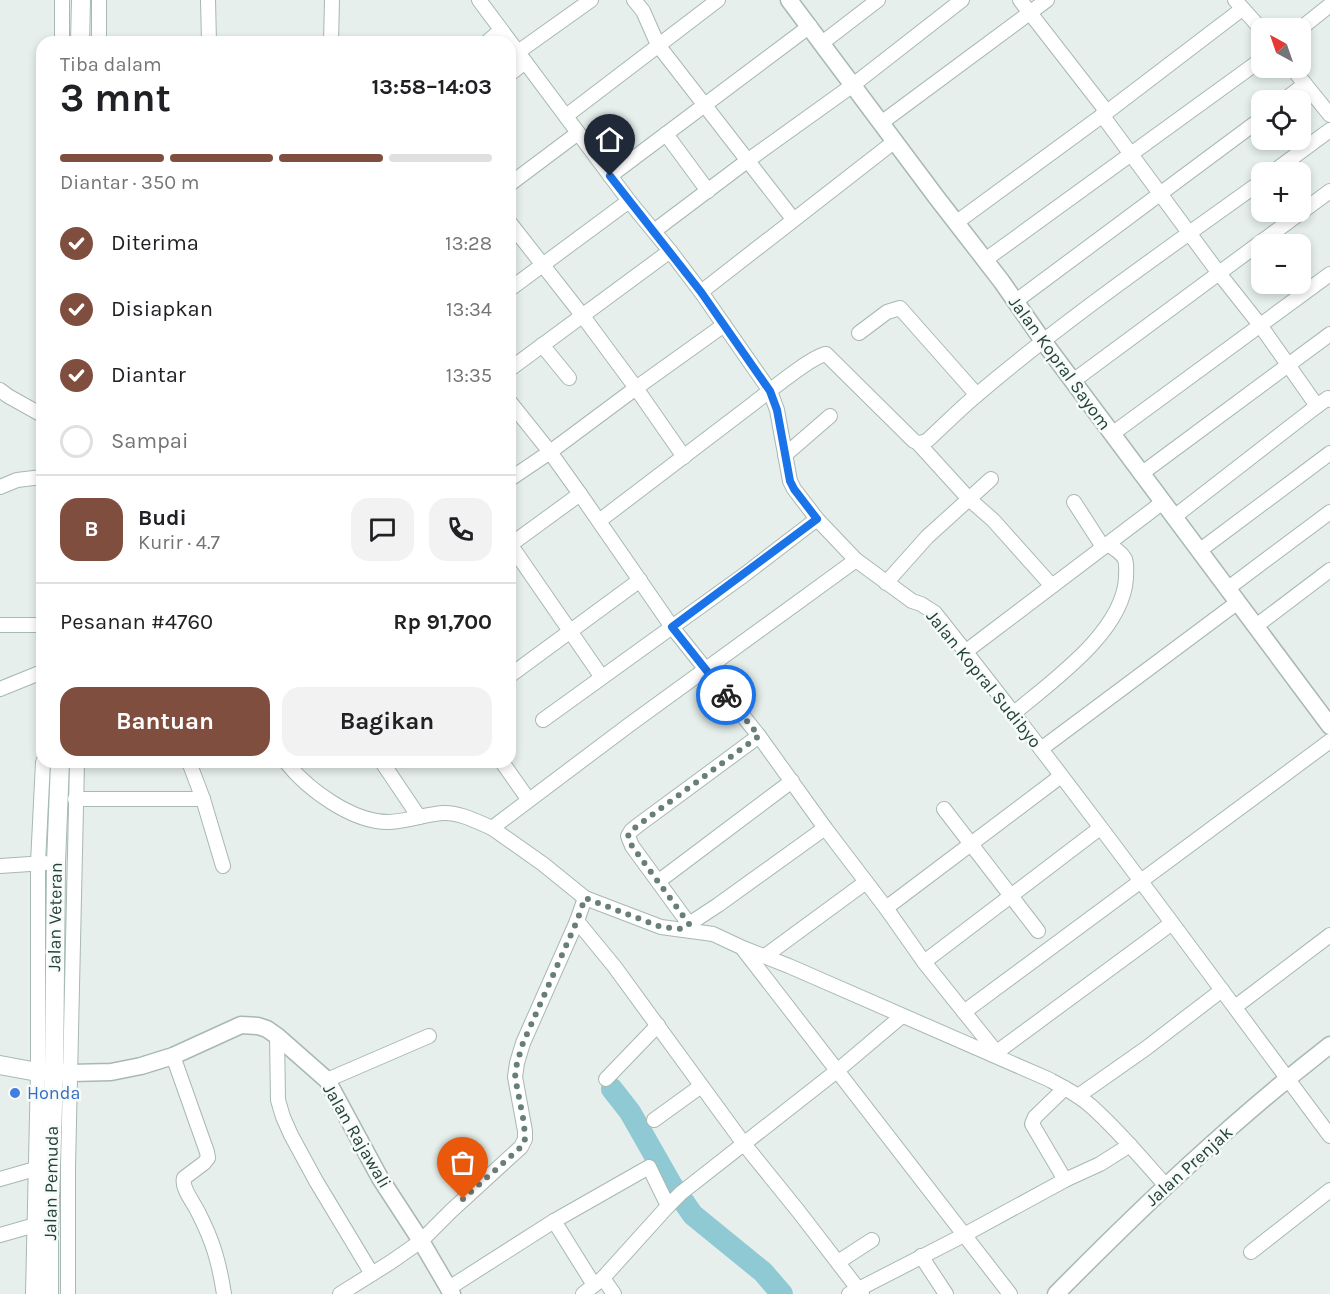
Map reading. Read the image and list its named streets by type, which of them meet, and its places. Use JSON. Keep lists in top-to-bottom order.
{
  "streets": {
    "main road": ["Jalan Veteran", "Jalan Pemuda"],
    "street": [
      "Jalan Kopral Sayom",
      "Jalan Kopral Sudibyo",
      "Jalan Rajawali",
      "Jalan Prenjak"
    ]
  },
  "crossings": [
    ["Jalan Kopral Sudibyo", "Jalan Prenjak"],
    ["Jalan Veteran", "Jalan Rajawali"],
    ["Jalan Veteran", "Jalan Pemuda"],
    ["Jalan Rajawali", "Jalan Pemuda"]
  ],
  "places": ["Honda"],
  "north": "top left",
  "page": {
    "map_buttons": ["+", "−"],
    "heading": ["3 mnt", "Tiba dalam", "13:58–14:03"],
    "panel": [
      "Budi",
      "Kurir · 4.7",
      "Pesanan #4760",
      "Rp 91,700"
    ],
    "bar": "Diantar · 350 m",
    "list": [
      ["Diterima", "13:28"],
      ["Disiapkan", "13:34"],
      ["Diantar", "13:35"],
      "Sampai"
    ],
    "round": "B",
    "buttons": ["Bantuan", "Bagikan"]
  }
}
